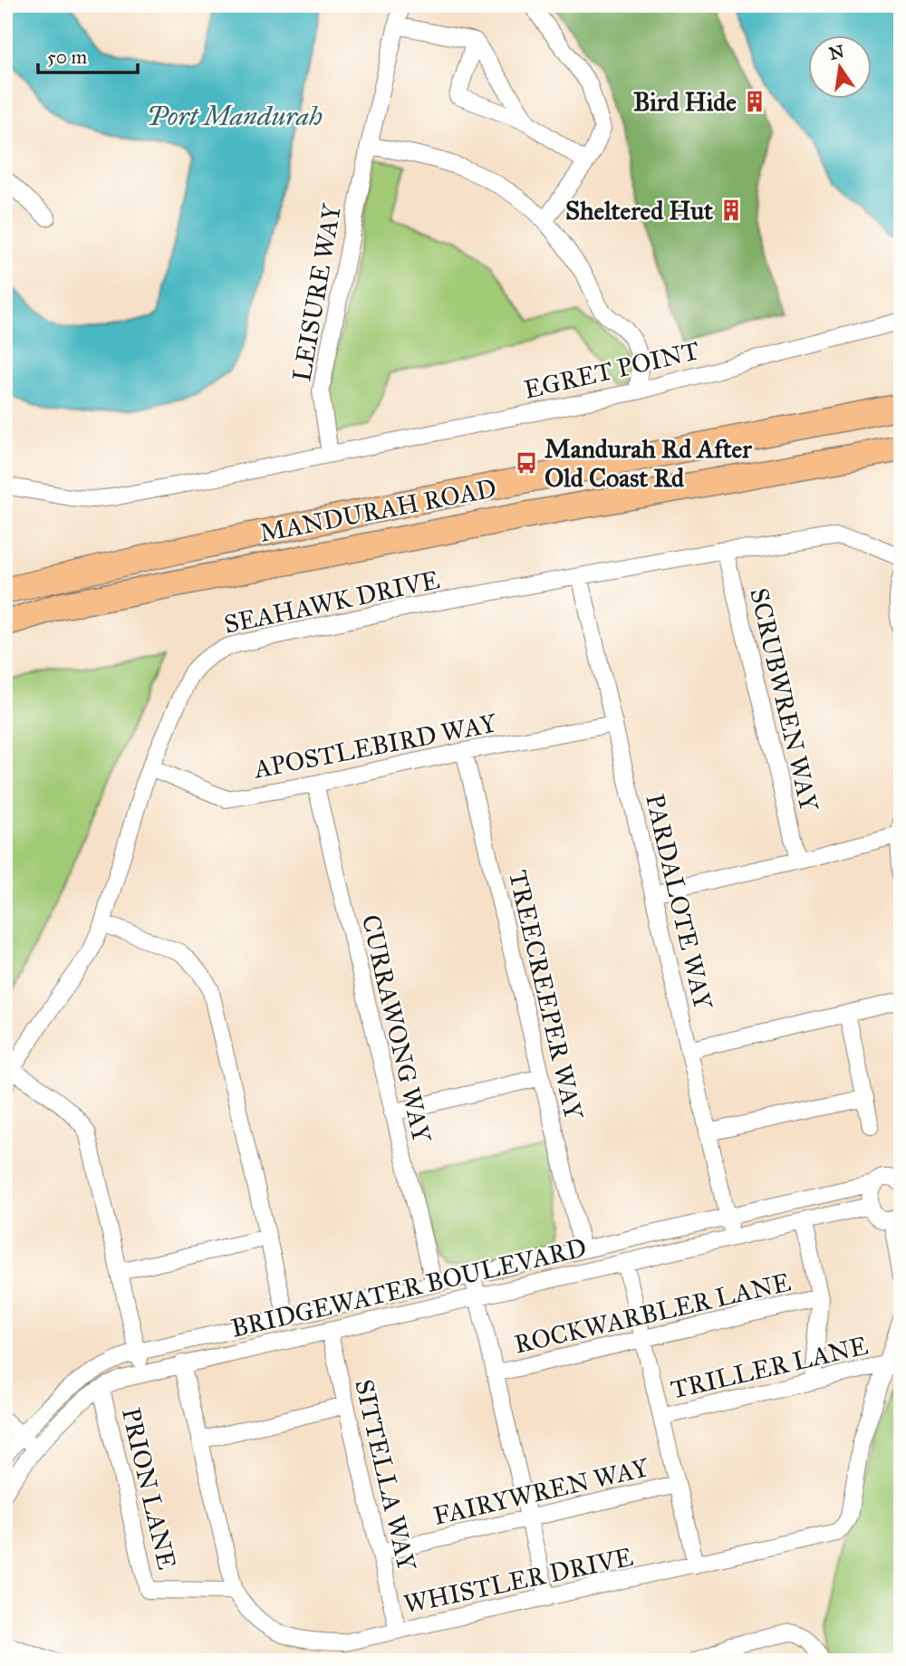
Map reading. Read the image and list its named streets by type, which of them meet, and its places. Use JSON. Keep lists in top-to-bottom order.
{
  "streets": {
    "highway": ["MANDURAH ROAD"],
    "street": [
      "LEISURE WAY",
      "EGRET POINT",
      "SEAHAWK DRIVE",
      "SCRUBWREN WAY",
      "APOSTLEBIRD WAY",
      "PARDALOTE WAY",
      "TREECREEPER WAY",
      "CURRAWONG WAY",
      "BRIDGEWATER BOULEVARD",
      "ROCKWARBLER LANE",
      "TRILLER LANE",
      "SITTELLA WAY",
      "PRION LANE",
      "FAIRYWREN WAY",
      "WHISTLER DRIVE"
    ]
  },
  "crossings": [
    ["LEISURE WAY", "EGRET POINT"],
    ["SEAHAWK DRIVE", "SCRUBWREN WAY"],
    ["SEAHAWK DRIVE", "APOSTLEBIRD WAY"],
    ["SEAHAWK DRIVE", "PARDALOTE WAY"],
    ["APOSTLEBIRD WAY", "PARDALOTE WAY"],
    ["APOSTLEBIRD WAY", "TREECREEPER WAY"],
    ["APOSTLEBIRD WAY", "CURRAWONG WAY"],
    ["PARDALOTE WAY", "BRIDGEWATER BOULEVARD"],
    ["TREECREEPER WAY", "BRIDGEWATER BOULEVARD"],
    ["CURRAWONG WAY", "BRIDGEWATER BOULEVARD"],
    ["BRIDGEWATER BOULEVARD", "SITTELLA WAY"],
    ["BRIDGEWATER BOULEVARD", "PRION LANE"],
    ["BRIDGEWATER BOULEVARD", "WHISTLER DRIVE"],
    ["TRILLER LANE", "WHISTLER DRIVE"],
    ["SITTELLA WAY", "FAIRYWREN WAY"],
    ["SITTELLA WAY", "WHISTLER DRIVE"],
    ["PRION LANE", "WHISTLER DRIVE"]
  ],
  "water": ["Port Mandurah"],
  "places": {
    "building": ["Bird Hide", "Sheltered Hut"],
    "bus stop": ["Mandurah Rd After Old Coast Rd"]
  },
  "scale_bar": "50 m",
  "north": "top"
}
